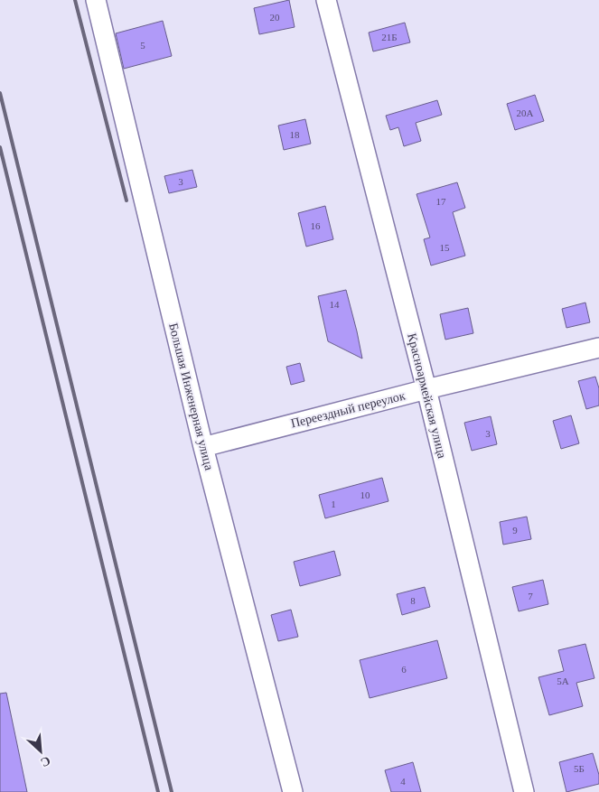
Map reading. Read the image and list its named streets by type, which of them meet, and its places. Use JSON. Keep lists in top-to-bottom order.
{
  "streets": {
    "street": ["Красноармейская улица", "Большая Инженерная улица", "Переездный переулок"]
  },
  "crossings": [
    ["Красноармейская улица", "Переездный переулок"],
    ["Большая Инженерная улица", "Переездный переулок"]
  ],
  "house_numbers": [
    "20",
    "21Б",
    "5",
    "20A",
    "18",
    "3",
    "17",
    "16",
    "15",
    "14",
    "3",
    "10",
    "1",
    "9",
    "7",
    "8",
    "6",
    "5А",
    "5Б",
    "4"
  ],
  "north": "bottom right"
}
